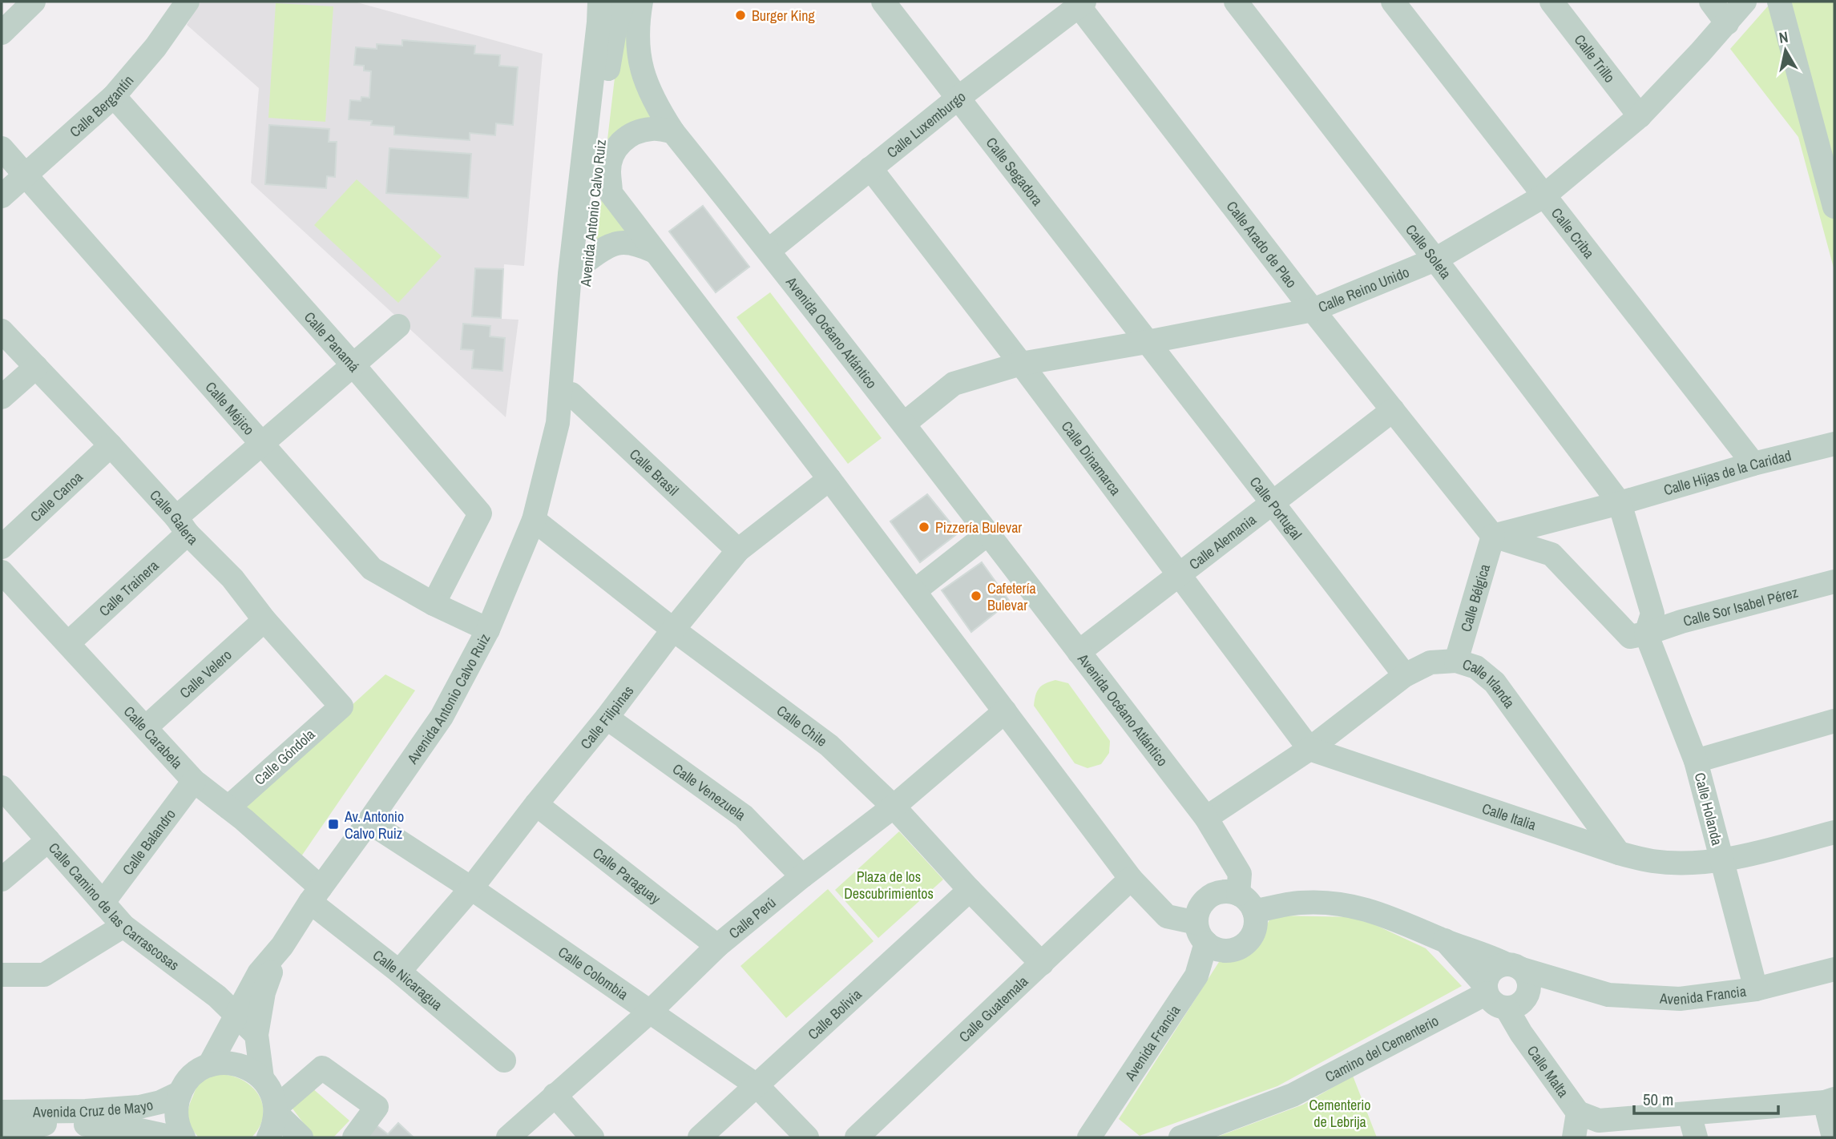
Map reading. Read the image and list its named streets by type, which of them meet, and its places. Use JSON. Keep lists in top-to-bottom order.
{
  "streets": {
    "street": [
      "Calle Trillo",
      "Calle Bergantín",
      "Calle Luxemburgo",
      "Calle Segadora",
      "Avenida Antonio Calvo Ruiz",
      "Calle Criba",
      "Calle Arado de Plao",
      "Calle Soleta",
      "Calle Reino Unido",
      "Avenida Océano Atlántico",
      "Calle Panamá",
      "Calle Méjico",
      "Calle Dinamarca",
      "Calle Brasil",
      "Calle Hijas de la Caridad",
      "Calle Canoa",
      "Calle Portugal",
      "Calle Galera",
      "Calle Alemania",
      "Calle Trainera",
      "Calle Bélgica",
      "Calle Sor Isabel Pérez",
      "Calle Velero",
      "Calle Irlanda",
      "Calle Filipinas",
      "Calle Chile",
      "Calle Carabela",
      "Calle Góndola",
      "Calle Venezuela",
      "Calle Holanda",
      "Calle Italia",
      "Calle Balandro",
      "Calle Paraguay",
      "Calle Camino de las Carrascosas",
      "Calle Perú",
      "Calle Colombia",
      "Calle Nicaragua",
      "Avenida Francia",
      "Calle Guatemala",
      "Calle Bolivia",
      "Camino del Cementerio",
      "Calle Malta",
      "Avenida Cruz de Mayo"
    ]
  },
  "crossings": [
    ["Calle Trillo", "Calle Reino Unido"],
    ["Calle Bergantín", "Calle Panamá"],
    ["Calle Bergantín", "Calle Méjico"],
    ["Calle Luxemburgo", "Calle Segadora"],
    ["Calle Luxemburgo", "Calle Arado de Plao"],
    ["Calle Luxemburgo", "Avenida Océano Atlántico"],
    ["Calle Luxemburgo", "Calle Dinamarca"],
    ["Calle Segadora", "Calle Reino Unido"],
    ["Calle Segadora", "Calle Portugal"],
    ["Avenida Antonio Calvo Ruiz", "Calle Méjico"],
    ["Avenida Antonio Calvo Ruiz", "Calle Brasil"],
    ["Avenida Antonio Calvo Ruiz", "Calle Chile"],
    ["Avenida Antonio Calvo Ruiz", "Calle Carabela"],
    ["Avenida Antonio Calvo Ruiz", "Calle Camino de las Carrascosas"],
    ["Avenida Antonio Calvo Ruiz", "Calle Colombia"],
    ["Avenida Antonio Calvo Ruiz", "Calle Nicaragua"],
    ["Calle Criba", "Calle Reino Unido"],
    ["Calle Criba", "Calle Hijas de la Caridad"],
    ["Calle Arado de Plao", "Calle Reino Unido"],
    ["Calle Arado de Plao", "Calle Hijas de la Caridad"],
    ["Calle Arado de Plao", "Calle Alemania"],
    ["Calle Arado de Plao", "Calle Bélgica"],
    ["Calle Soleta", "Calle Reino Unido"],
    ["Calle Soleta", "Calle Hijas de la Caridad"],
    ["Calle Reino Unido", "Avenida Océano Atlántico"],
    ["Calle Reino Unido", "Calle Dinamarca"],
    ["Calle Reino Unido", "Calle Portugal"],
    ["Avenida Océano Atlántico", "Calle Alemania"],
    ["Avenida Océano Atlántico", "Avenida Francia"],
    ["Calle Panamá", "Calle Méjico"],
    ["Calle Panamá", "Calle Trainera"],
    ["Calle Méjico", "Calle Trainera"],
    ["Calle Dinamarca", "Calle Alemania"],
    ["Calle Dinamarca", "Calle Irlanda"],
    ["Calle Dinamarca", "Calle Italia"],
    ["Calle Brasil", "Calle Filipinas"],
    ["Calle Hijas de la Caridad", "Calle Bélgica"],
    ["Calle Canoa", "Calle Galera"],
    ["Calle Portugal", "Calle Alemania"],
    ["Calle Portugal", "Calle Irlanda"],
    ["Calle Galera", "Calle Trainera"],
    ["Calle Galera", "Calle Velero"],
    ["Calle Galera", "Calle Góndola"],
    ["Calle Trainera", "Calle Carabela"],
    ["Calle Bélgica", "Calle Irlanda"],
    ["Calle Sor Isabel Pérez", "Calle Holanda"],
    ["Calle Velero", "Calle Carabela"],
    ["Calle Irlanda", "Calle Italia"],
    ["Calle Filipinas", "Calle Chile"],
    ["Calle Filipinas", "Calle Venezuela"],
    ["Calle Filipinas", "Calle Paraguay"],
    ["Calle Filipinas", "Calle Colombia"],
    ["Calle Filipinas", "Calle Nicaragua"],
    ["Calle Chile", "Calle Perú"],
    ["Calle Chile", "Calle Guatemala"],
    ["Calle Chile", "Calle Bolivia"],
    ["Calle Carabela", "Calle Góndola"],
    ["Calle Carabela", "Calle Balandro"],
    ["Calle Carabela", "Calle Nicaragua"],
    ["Calle Venezuela", "Calle Perú"],
    ["Calle Holanda", "Calle Italia"],
    ["Calle Holanda", "Avenida Francia"],
    ["Calle Balandro", "Calle Camino de las Carrascosas"],
    ["Calle Paraguay", "Calle Perú"],
    ["Calle Perú", "Calle Colombia"],
    ["Calle Colombia", "Calle Bolivia"],
    ["Avenida Francia", "Camino del Cementerio"],
    ["Avenida Francia", "Calle Malta"],
    ["Camino del Cementerio", "Calle Malta"]
  ],
  "parks": ["Plaza de los Descubrimientos", "Cementerio de Lebrija"],
  "places": {
    "other": ["Burger King", "Pizzería Bulevar", "Cafetería Bulevar"],
    "transit": ["Av. Antonio Calvo Ruiz"]
  },
  "scale_bar": "50 m",
  "north": "top"
}
